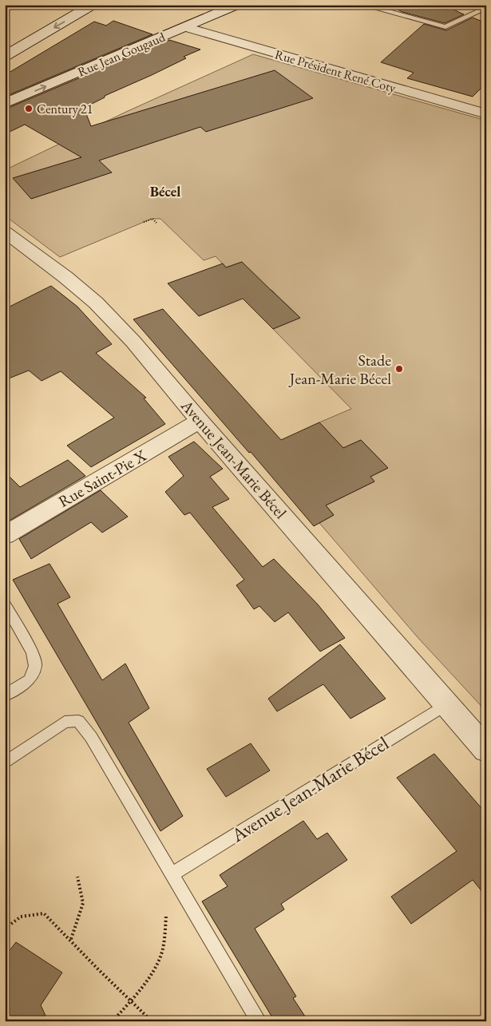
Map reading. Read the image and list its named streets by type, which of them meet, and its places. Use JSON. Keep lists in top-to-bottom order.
{
  "streets": {
    "street": [
      "Rue Jean Gougaud",
      "Rue Président René Coty",
      "Avenue Jean-Marie Bécel",
      "Rue Saint-Pie X"
    ]
  },
  "crossings": [
    ["Rue Jean Gougaud", "Rue Président René Coty"],
    ["Avenue Jean-Marie Bécel", "Rue Saint-Pie X"]
  ],
  "districts": ["Bécel"],
  "places": ["Century 21", "Stade Jean-Marie Bécel"]
}
